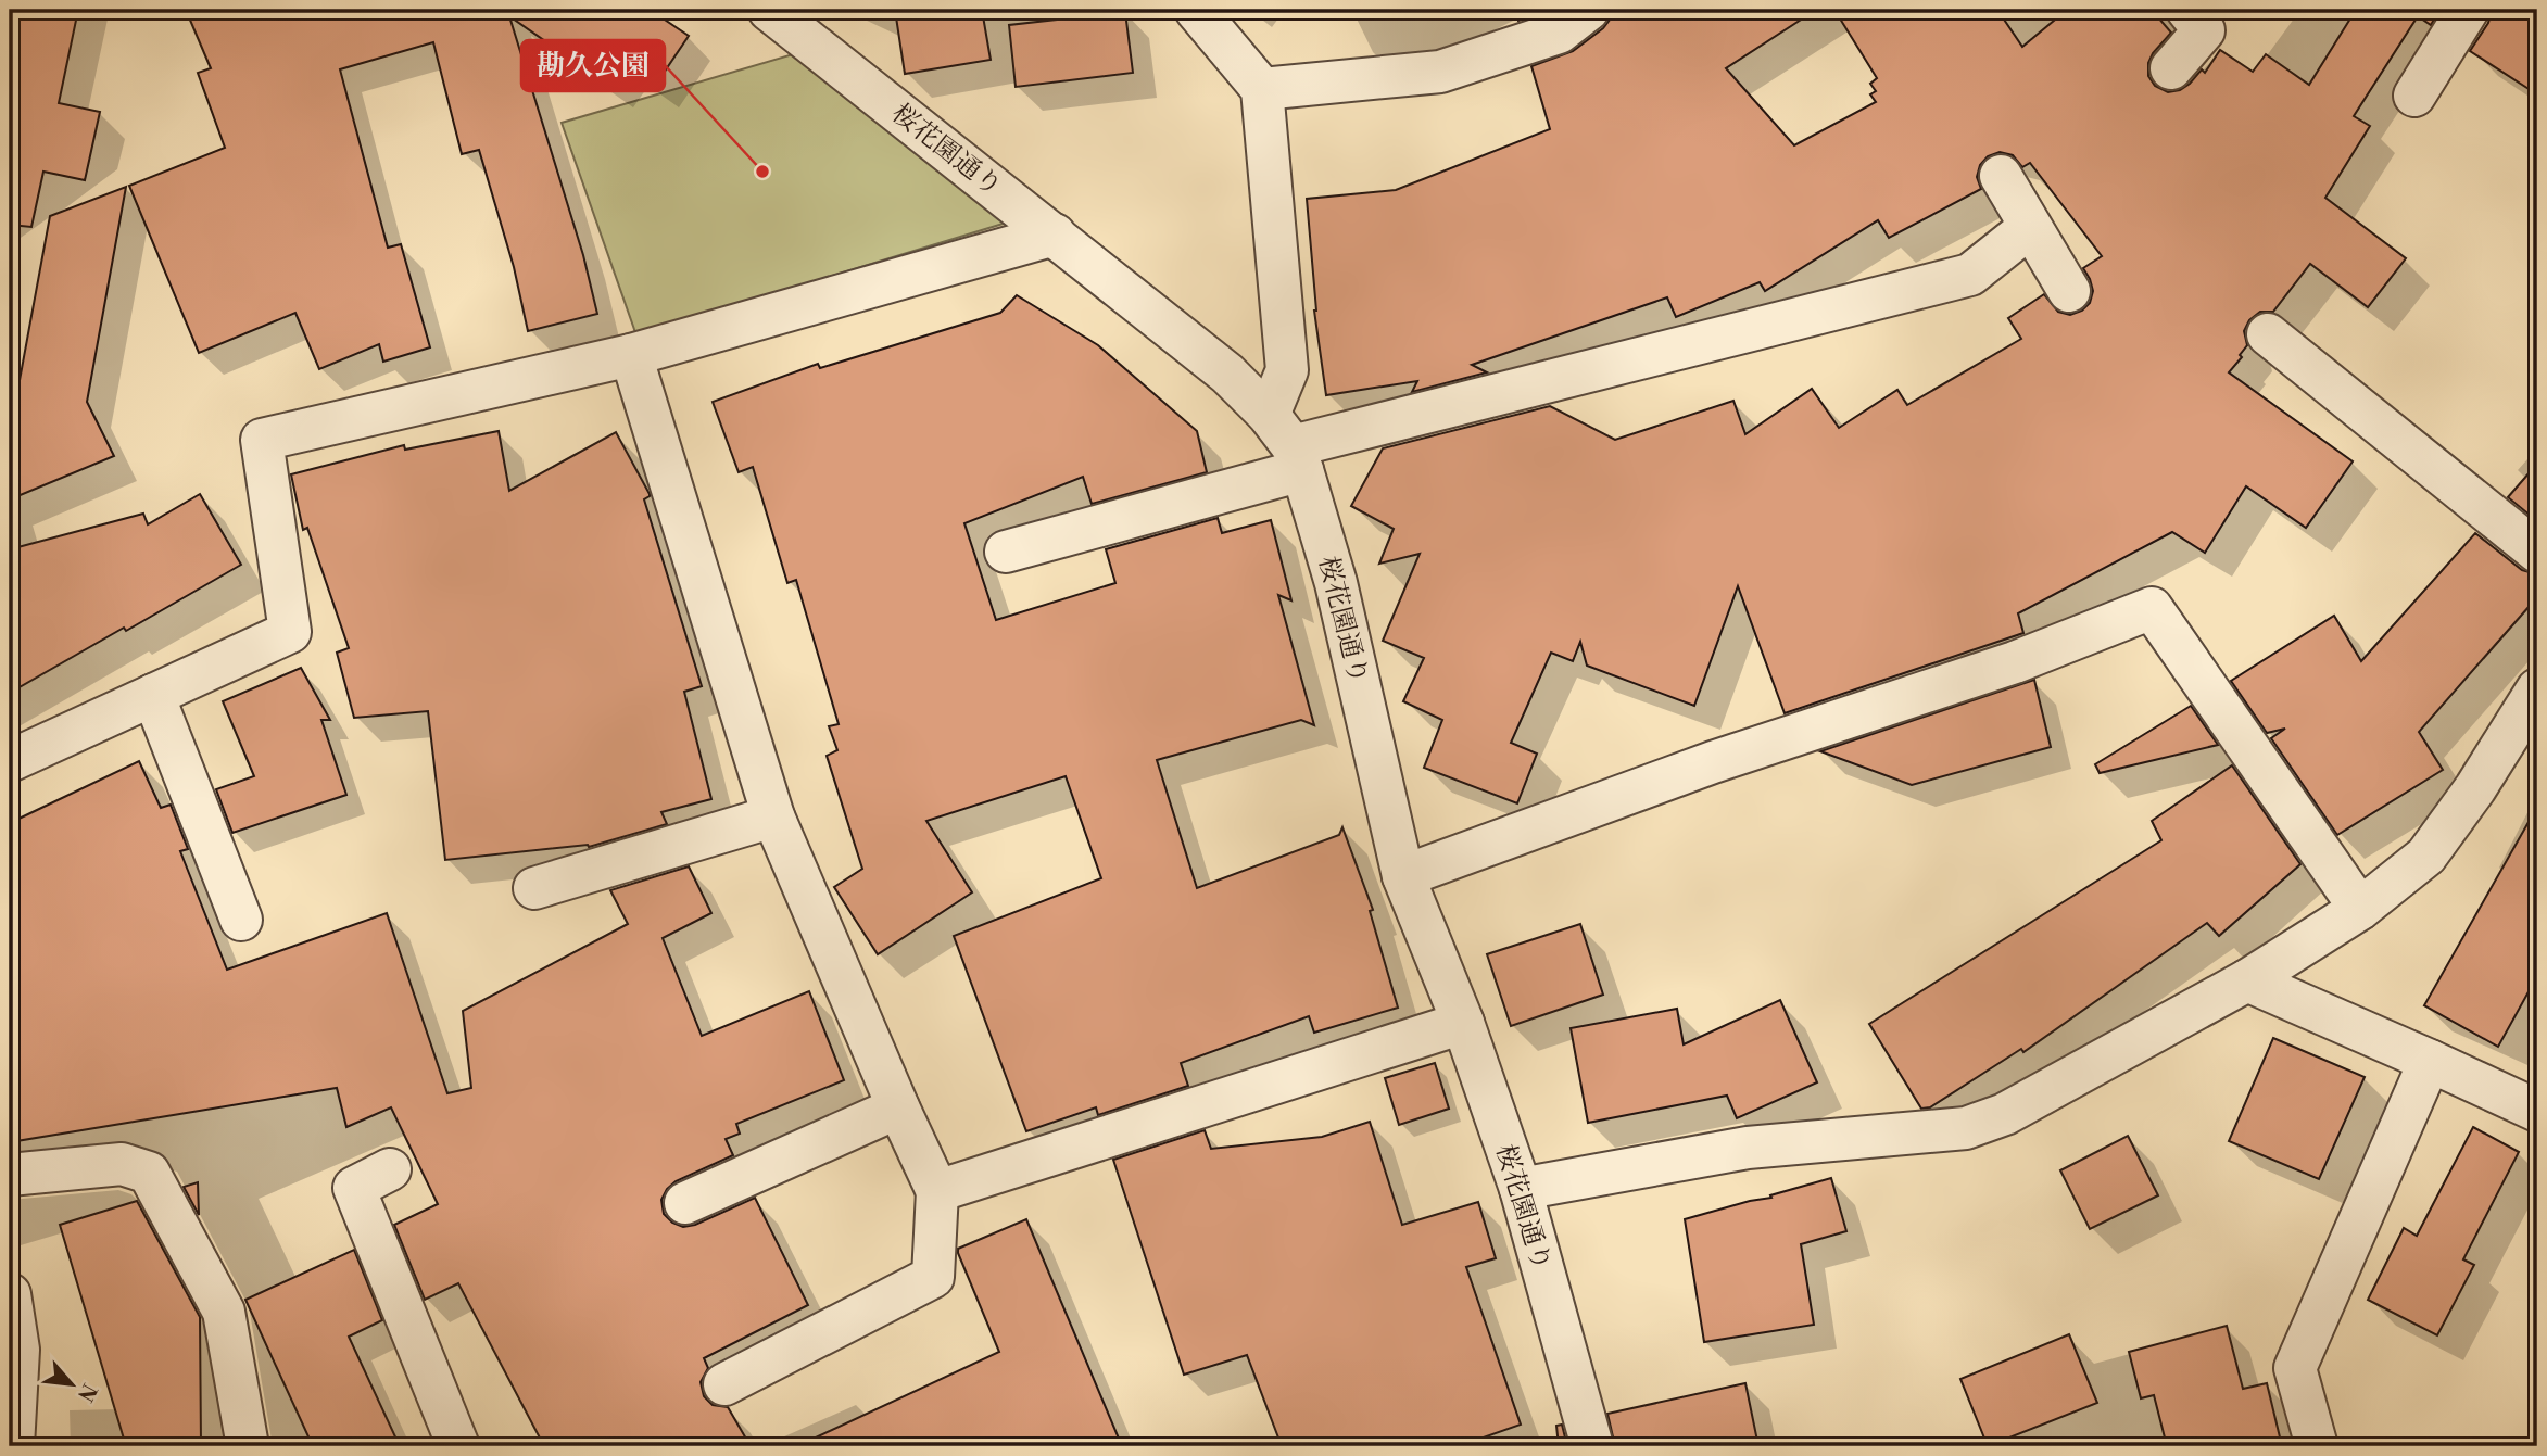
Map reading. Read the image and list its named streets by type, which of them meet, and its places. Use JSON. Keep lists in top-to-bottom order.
{
  "streets": {
    "street": ["桜花園通り"]
  },
  "places": ["勘久公園"],
  "north": "bottom right"
}
